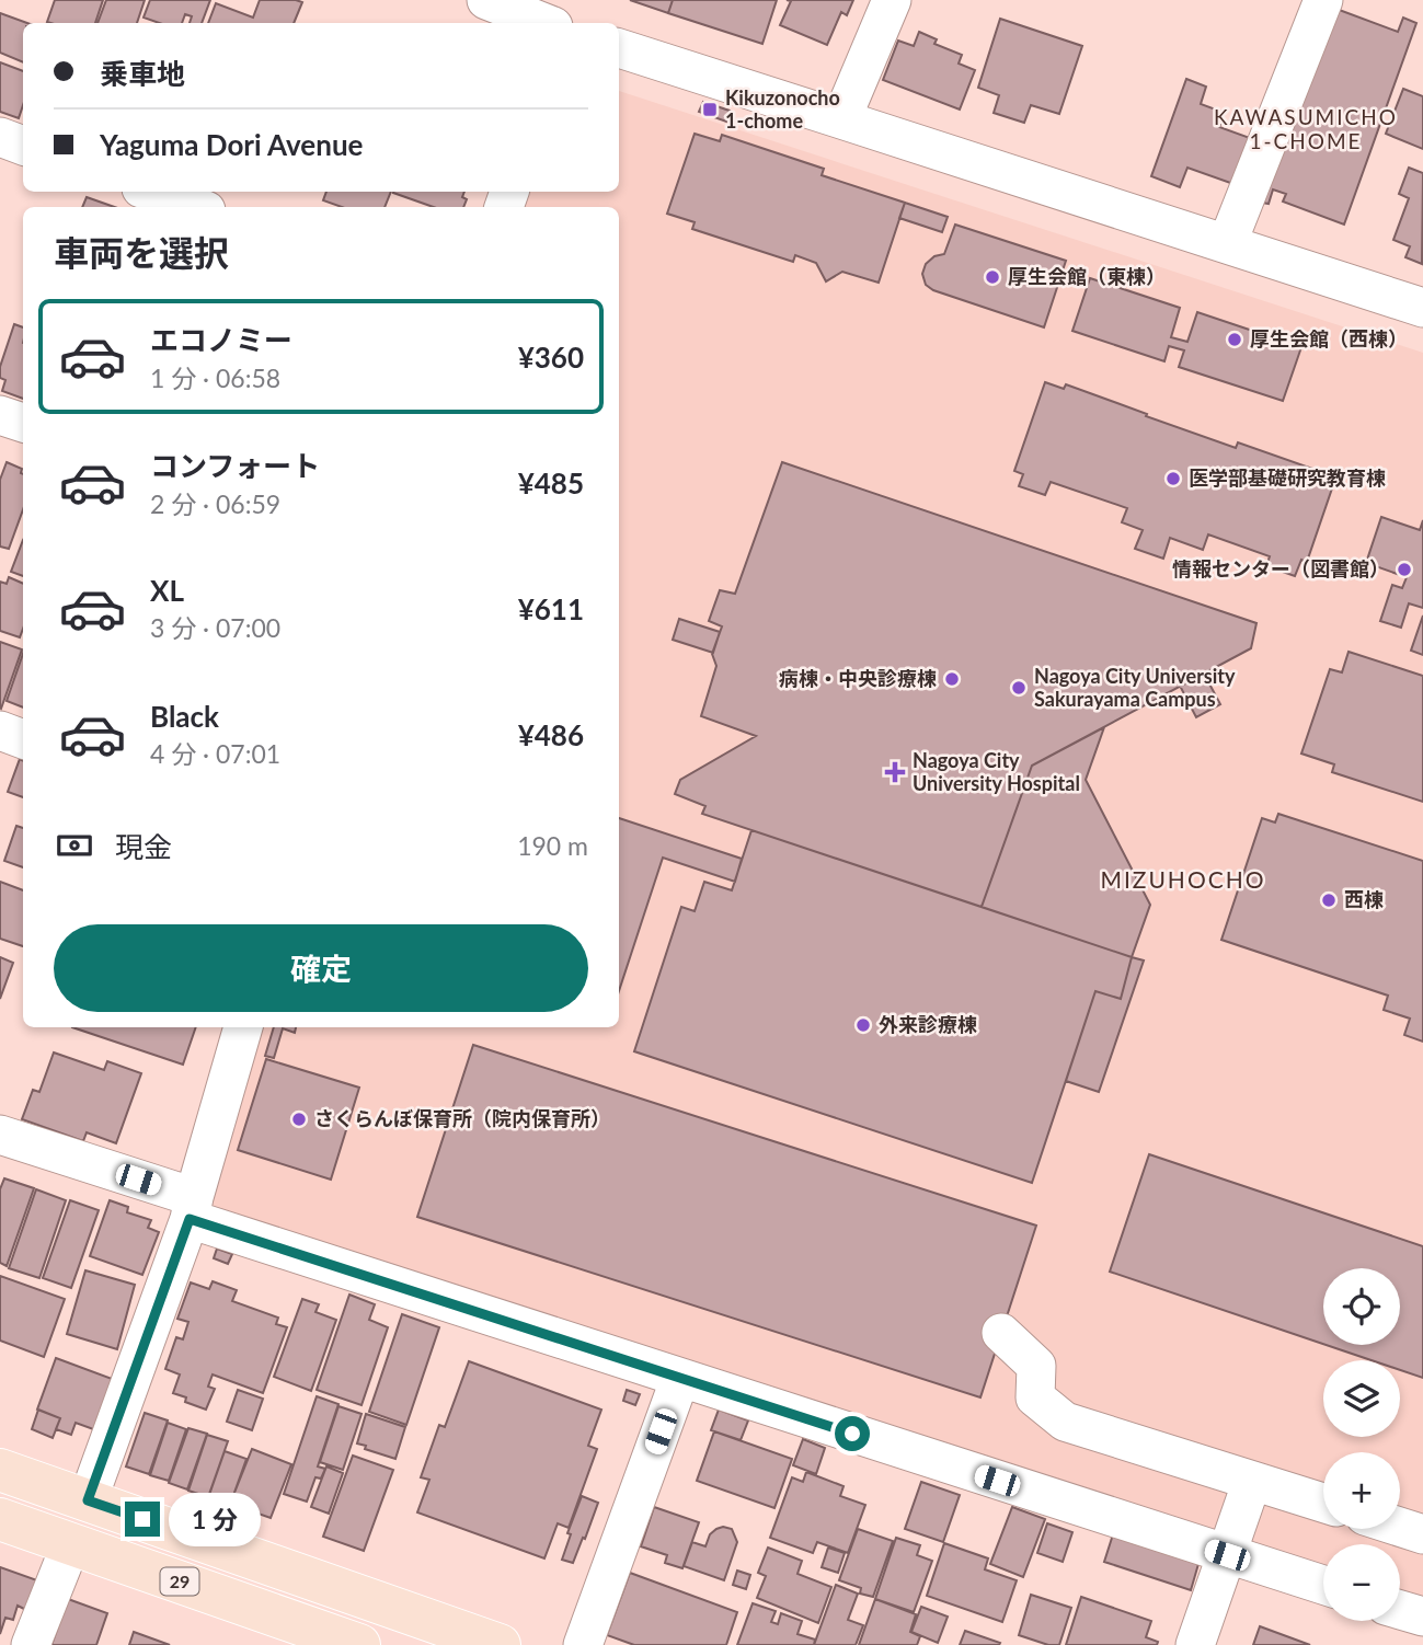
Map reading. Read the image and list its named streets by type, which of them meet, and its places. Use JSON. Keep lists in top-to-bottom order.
{
  "streets": {
    "main road": ["29"]
  },
  "districts": ["KAWASUMICHO 1-CHOME", "MIZUHOCHO"],
  "places": {
    "transit": ["Kikuzonocho 1-chome"],
    "other": [
      "厚生会館（東棟）",
      "厚生会館（西棟）",
      "医学部基礎研究教育棟",
      "情報センター（図書館）",
      "病棟・中央診療棟",
      "Nagoya City University Sakurayama Campus",
      "西棟",
      "外来診療棟",
      "さくらんぼ保育所（院内保育所）"
    ],
    "health": ["Nagoya City University Hospital"]
  },
  "page": {
    "banner": ["乗車地", "Yaguma Dori Avenue"],
    "heading": "車両を選択",
    "list": [
      {
        "name": "エコノミー",
        "note": "1 分 · 06:58",
        "value": "¥360"
      },
      {
        "name": "コンフォート",
        "note": "2 分 · 06:59",
        "value": "¥485"
      },
      {
        "name": "XL",
        "note": "3 分 · 07:00",
        "value": "¥611"
      },
      {
        "name": "Black",
        "note": "4 分 · 07:01",
        "value": "¥486"
      }
    ],
    "pay": ["現金", "190 m"],
    "buttons": "確定",
    "map_buttons": ["+", "−"],
    "bubble": "1 分"
  }
}
